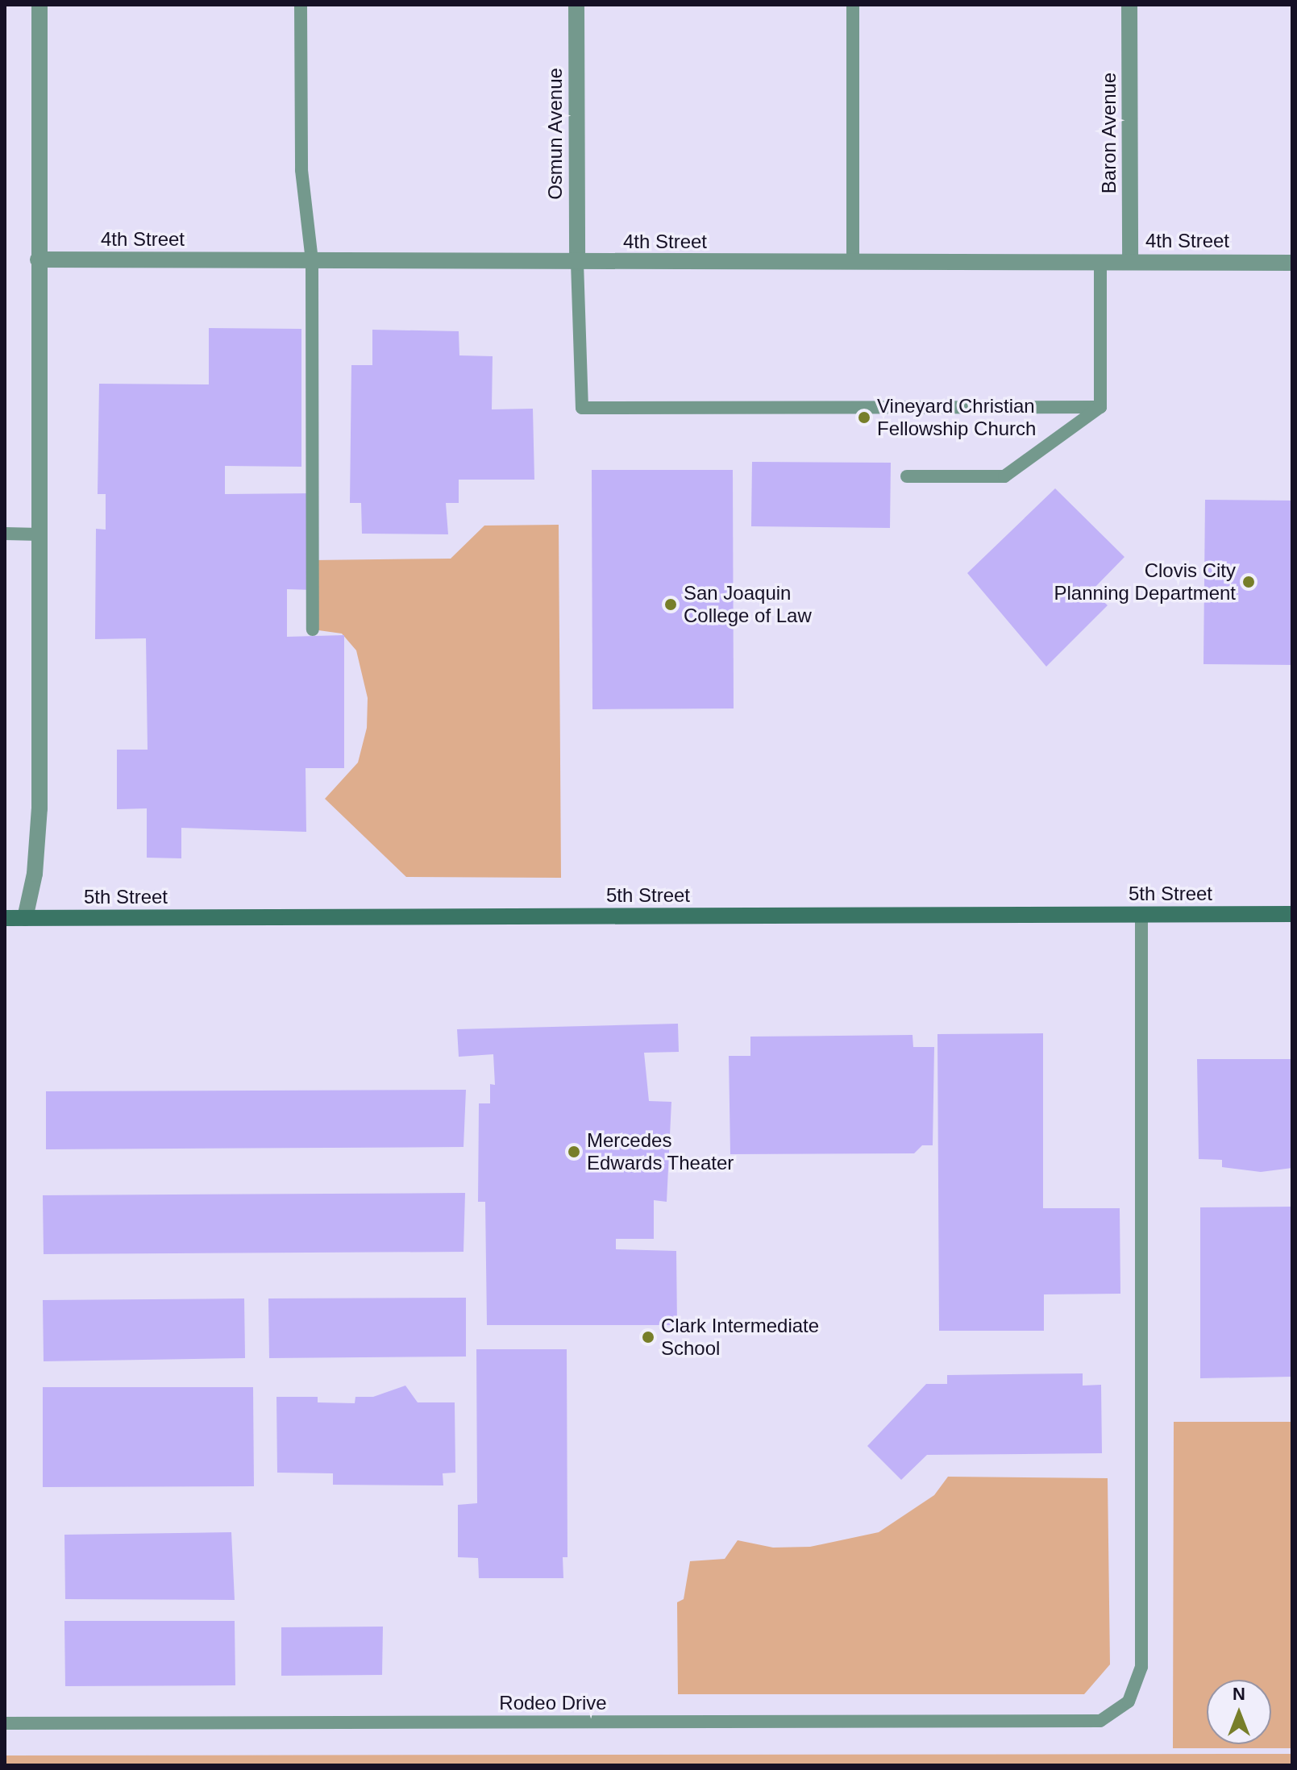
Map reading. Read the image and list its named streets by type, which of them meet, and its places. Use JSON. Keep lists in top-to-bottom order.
{
  "streets": {
    "main road": ["5th Street"],
    "street": ["Baron Avenue", "Osmun Avenue", "4th Street"],
    "lane": ["Rodeo Drive"]
  },
  "crossings": [
    ["Baron Avenue", "4th Street"],
    ["Osmun Avenue", "4th Street"],
    ["5th Street", "Rodeo Drive"]
  ],
  "places": [
    "Vineyard Christian Fellowship Church",
    "Clovis City Planning Department",
    "San Joaquin College of Law",
    "Mercedes Edwards Theater",
    "Clark Intermediate School"
  ],
  "north": "top"
}
